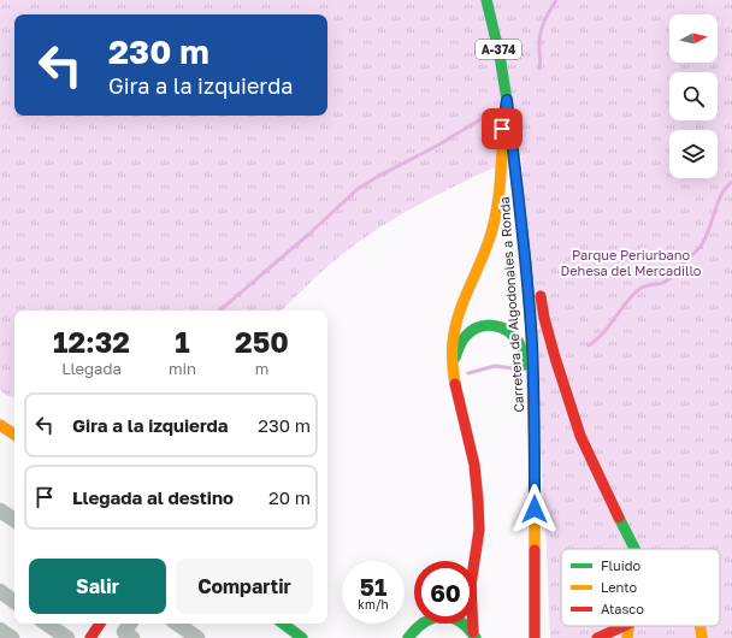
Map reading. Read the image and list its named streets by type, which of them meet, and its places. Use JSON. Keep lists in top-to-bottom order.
{
  "streets": {
    "main road": ["A-374", "Carretera de Algodonales a Ronda"]
  },
  "parks": ["Parque Periurbano Dehesa del Mercadillo"],
  "legend": ["Fluido", "Lento", "Atasco"],
  "north": "right",
  "page": {
    "turn": ["230 m", "Gira a la izquierda"],
    "eta": [
      "12:32",
      "Llegada",
      "1",
      "min",
      "250",
      "m"
    ],
    "list": [
      {
        "name": "Gira a la izquierda",
        "value": "230 m"
      },
      {
        "name": "Llegada al destino",
        "value": "20 m"
      }
    ],
    "buttons": ["Salir", "Compartir"],
    "speed": "51 km/h",
    "limit": "60"
  }
}
